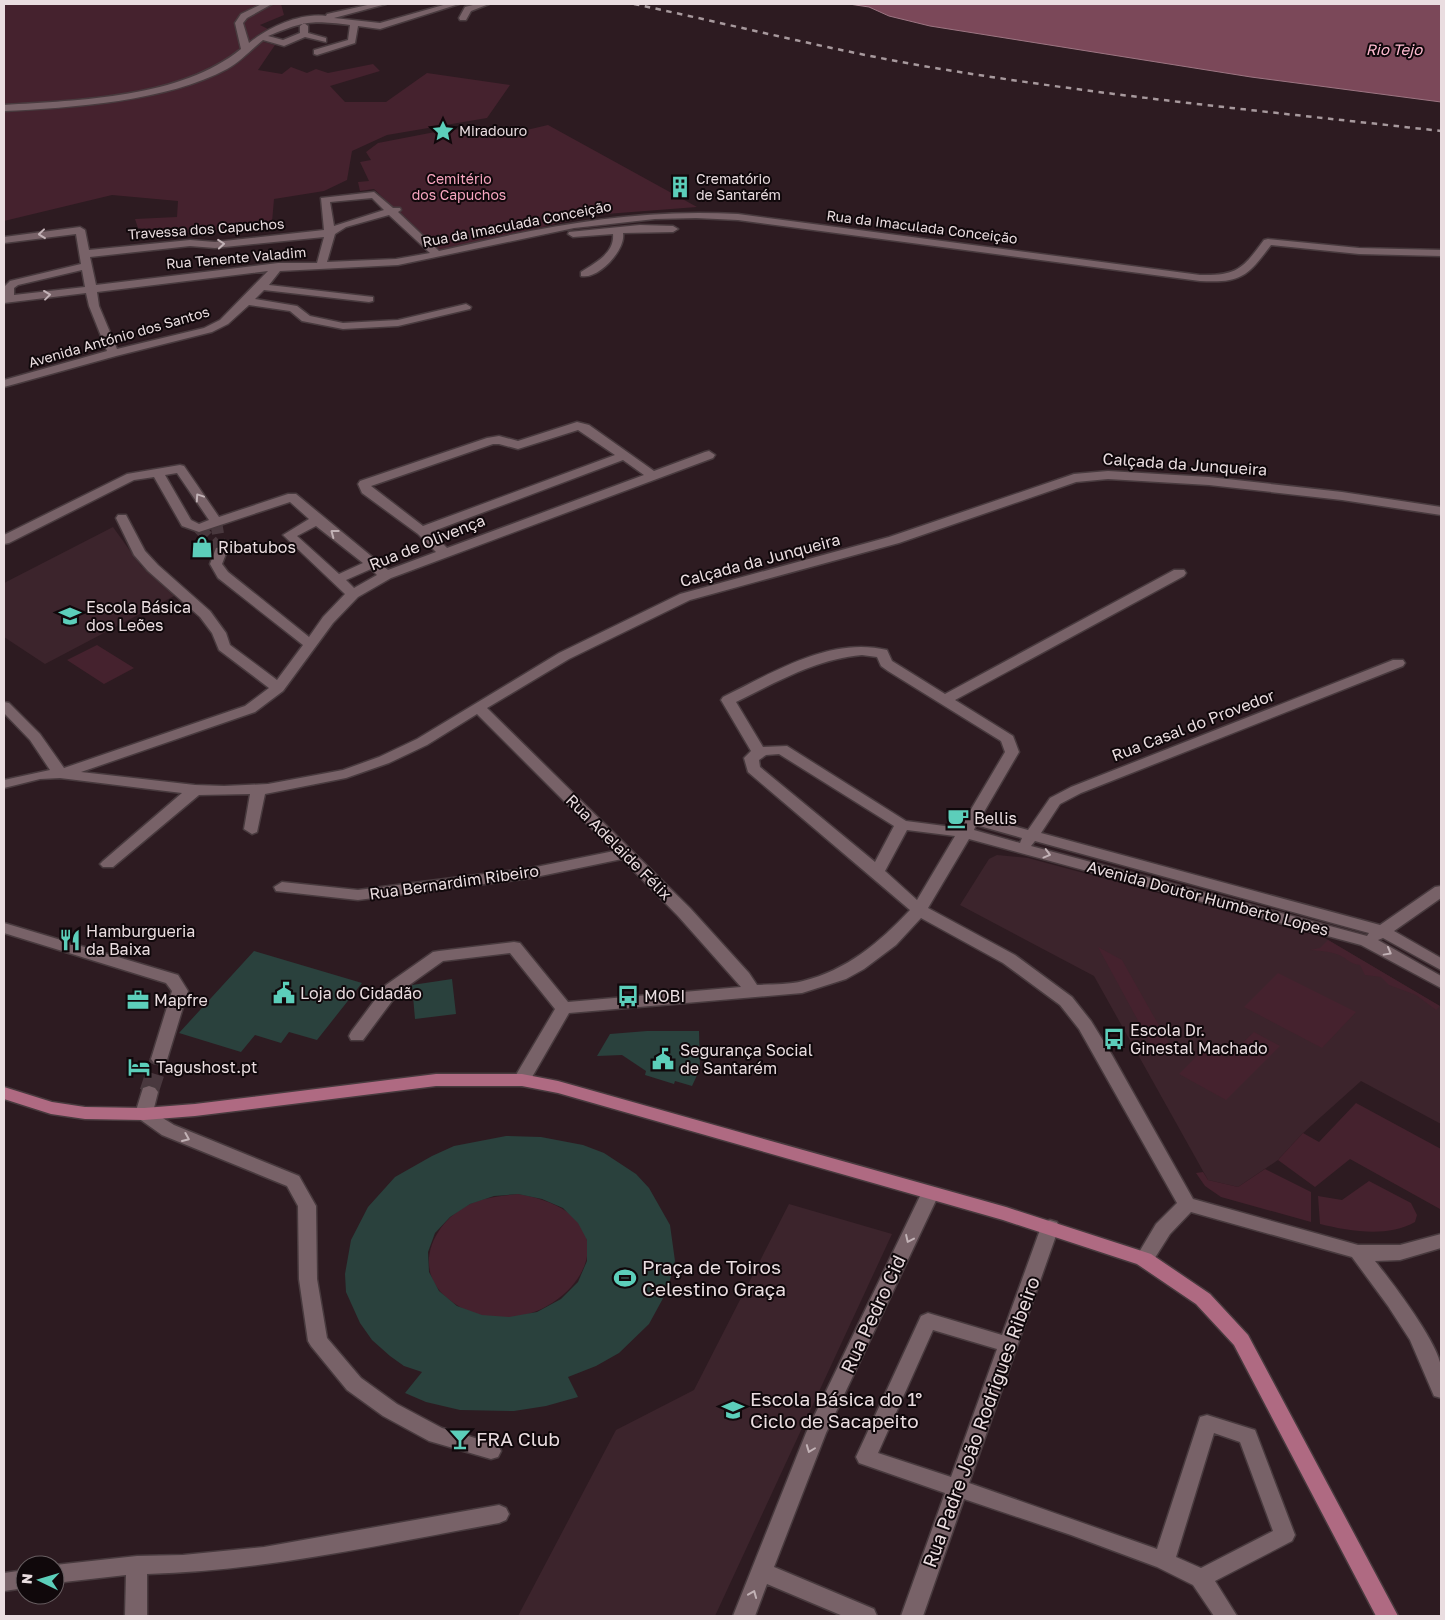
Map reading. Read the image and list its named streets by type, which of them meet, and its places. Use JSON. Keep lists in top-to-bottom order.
{
  "streets": {
    "street": [
      "Rua da Imaculada Conceição",
      "Travessa dos Capuchos",
      "Rua Tenente Valadim",
      "Avenida António dos Santos",
      "Calçada da Junqueira",
      "Rua de Olivença",
      "Rua Casal do Provedor",
      "Rua Adelaide Félix",
      "Rua Bernardim Ribeiro",
      "Avenida Doutor Humberto Lopes",
      "Rua Pedro Cid",
      "Rua Padre João Rodrigues Ribeiro"
    ]
  },
  "crossings": [
    ["Rua da Imaculada Conceição", "Rua Tenente Valadim"],
    ["Rua Tenente Valadim", "Avenida António dos Santos"],
    ["Calçada da Junqueira", "Rua de Olivença"],
    ["Calçada da Junqueira", "Rua Adelaide Félix"],
    ["Rua Casal do Provedor", "Avenida Doutor Humberto Lopes"],
    ["Rua Adelaide Félix", "Rua Bernardim Ribeiro"]
  ],
  "water": ["Rio Tejo"],
  "parks": ["Cemitério dos Capuchos"],
  "places": {
    "place": ["Miradouro"],
    "building": ["Crematório de Santarém"],
    "shop": ["Ribatubos"],
    "school or university": ["Escola Básica dos Leões", "Escola Básica do 1° Ciclo de Sacapeito"],
    "cafe": ["Bellis"],
    "restaurant": ["Hamburgueria da Baixa"],
    "public building": ["Loja do Cidadão", "Segurança Social de Santarém"],
    "bus stop": ["MOBI", "Escola Dr. Ginestal Machado"],
    "office": ["Mapfre"],
    "hotel": ["Tagushost.pt"],
    "sports": ["Praça de Toiros Celestino Graça"],
    "bar": ["FRA Club"]
  },
  "north": "left"
}
